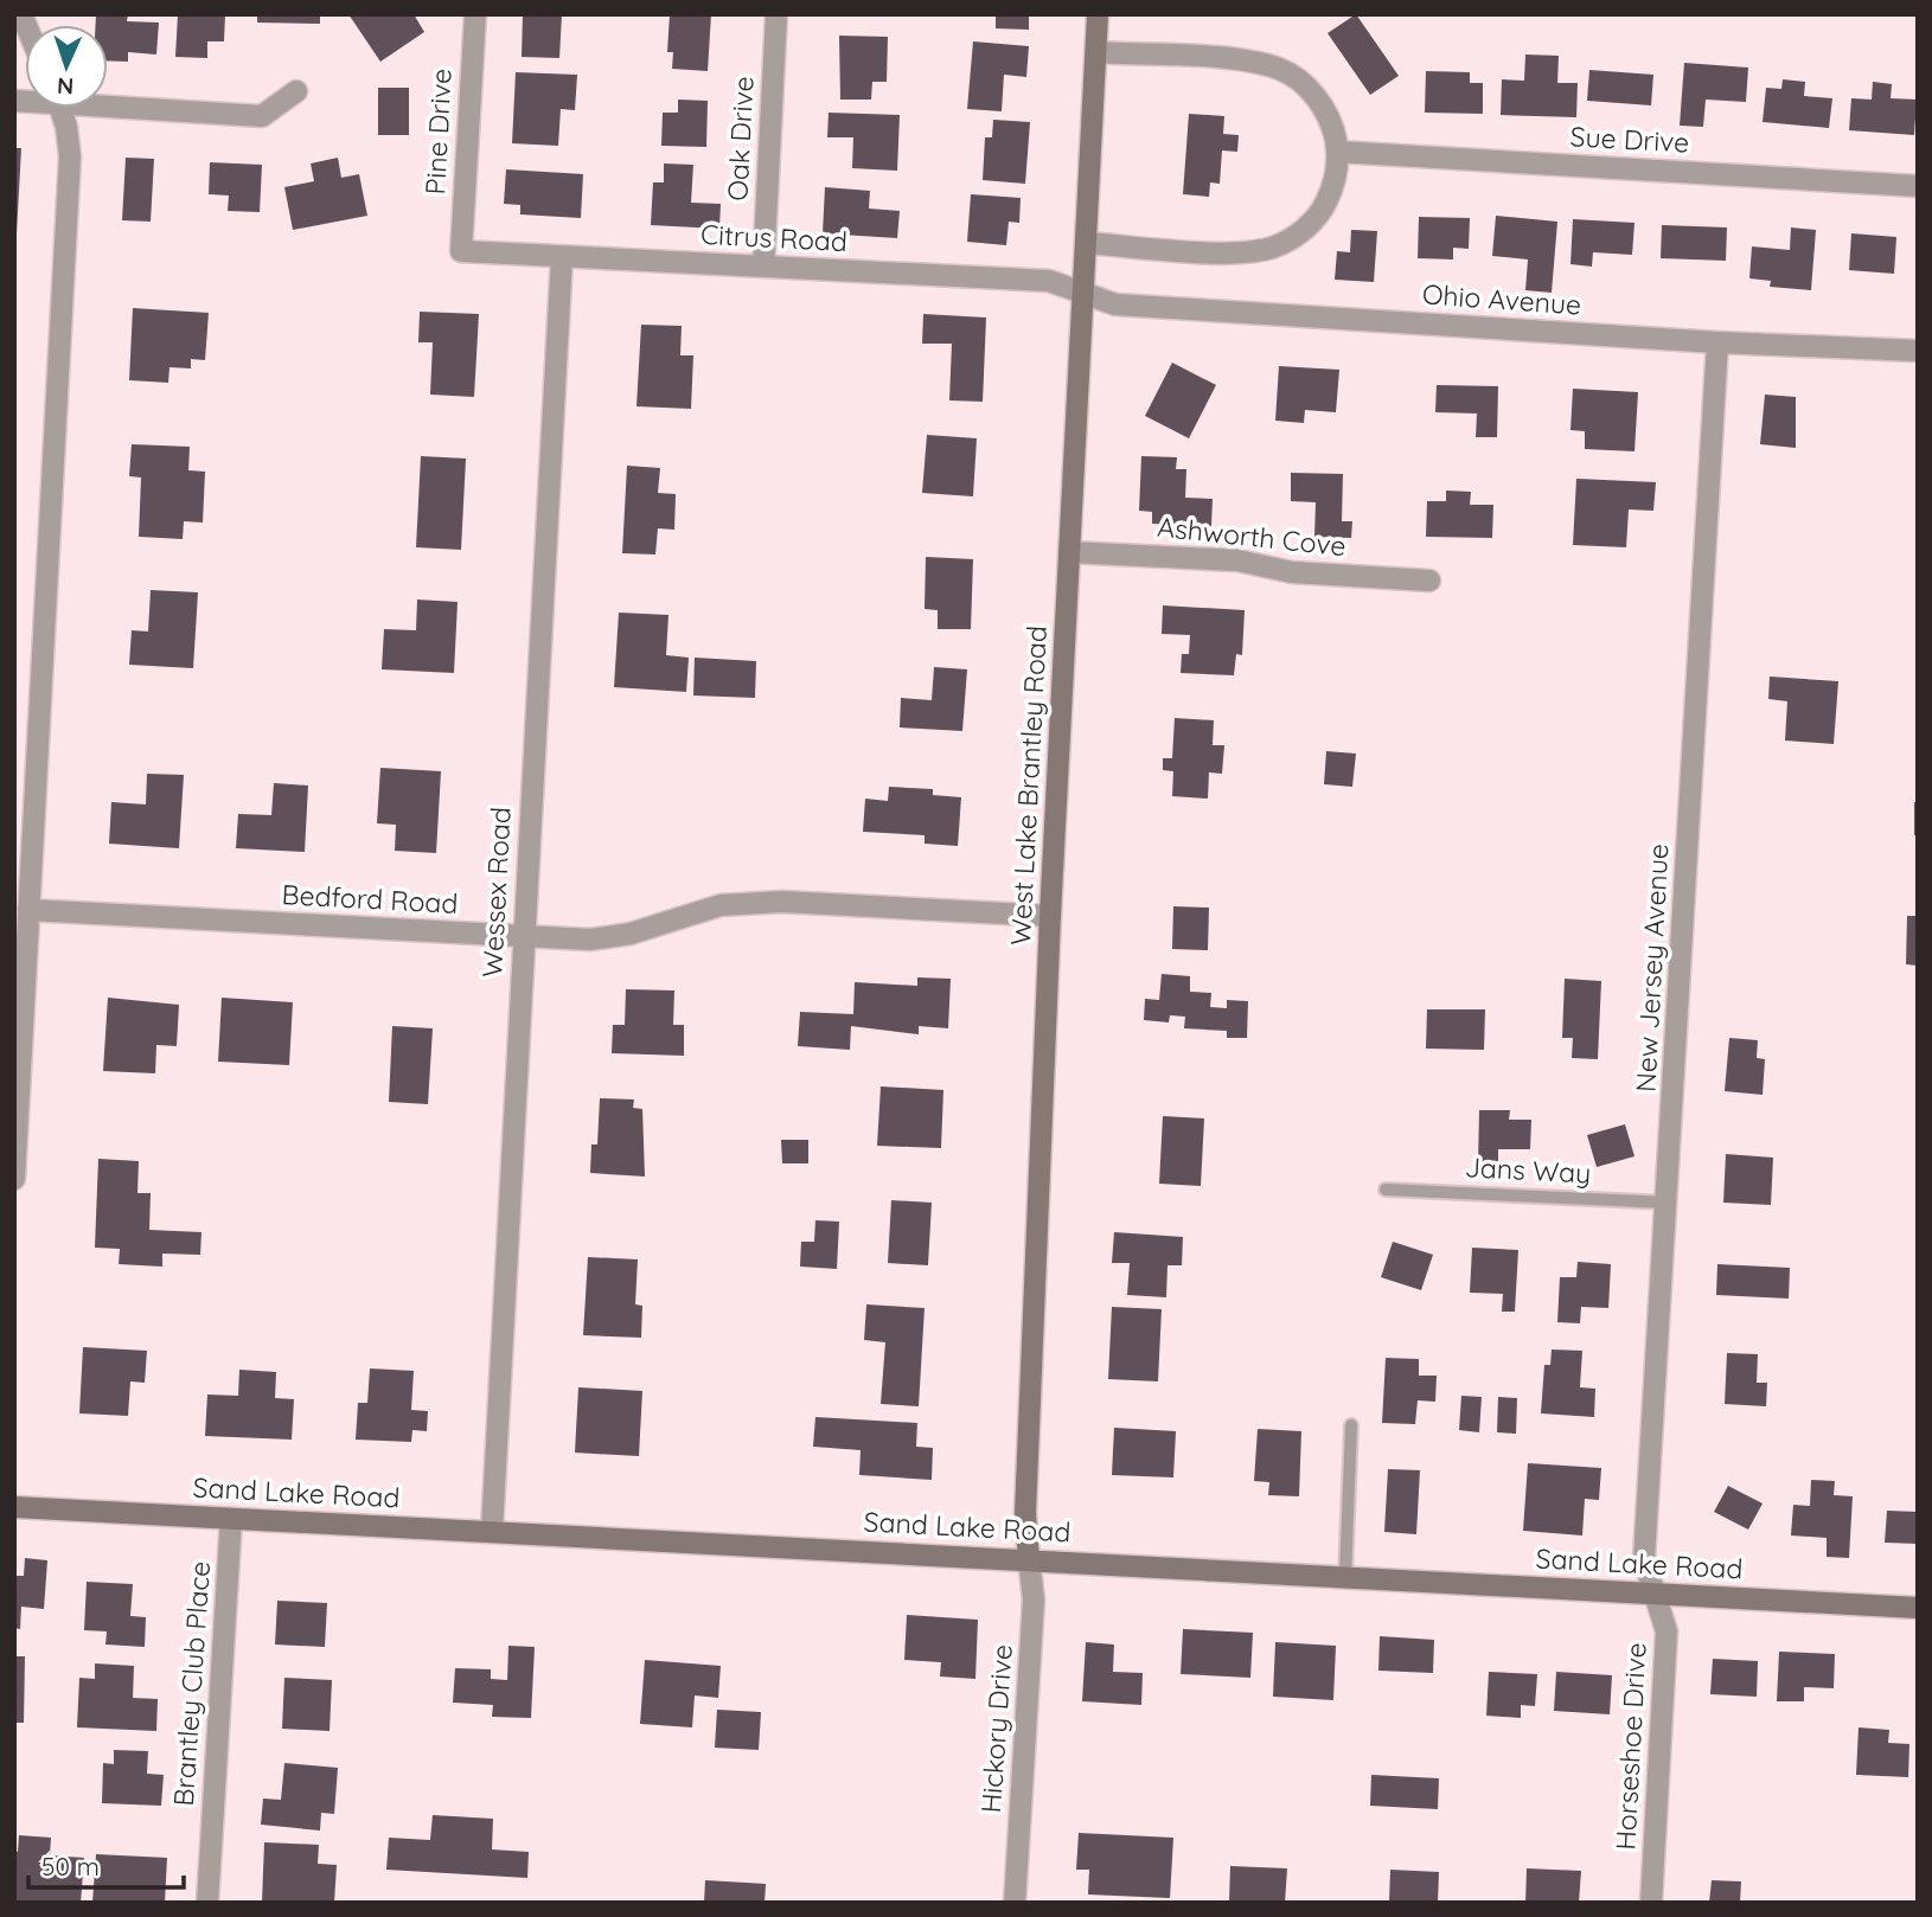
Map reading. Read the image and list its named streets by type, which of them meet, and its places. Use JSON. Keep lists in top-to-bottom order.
{
  "streets": {
    "street": [
      "Pine Drive",
      "Oak Drive",
      "Sue Drive",
      "Citrus Road",
      "Ohio Avenue",
      "Ashworth Cove",
      "West Lake Brantley Road",
      "Wessex Road",
      "Bedford Road",
      "New Jersey Avenue",
      "Sand Lake Road",
      "Brantley Club Place",
      "Hickory Drive",
      "Horseshoe Drive"
    ],
    "lane": ["Jans Way"]
  },
  "crossings": [
    ["Pine Drive", "Citrus Road"],
    ["Oak Drive", "Citrus Road"],
    ["Sue Drive", "West Lake Brantley Road"],
    ["Citrus Road", "Ohio Avenue"],
    ["Citrus Road", "West Lake Brantley Road"],
    ["Citrus Road", "Wessex Road"],
    ["Ohio Avenue", "West Lake Brantley Road"],
    ["Ohio Avenue", "New Jersey Avenue"],
    ["Ashworth Cove", "West Lake Brantley Road"],
    ["West Lake Brantley Road", "Bedford Road"],
    ["West Lake Brantley Road", "Sand Lake Road"],
    ["West Lake Brantley Road", "Hickory Drive"],
    ["Wessex Road", "Bedford Road"],
    ["Wessex Road", "Sand Lake Road"],
    ["New Jersey Avenue", "Jans Way"],
    ["New Jersey Avenue", "Sand Lake Road"],
    ["New Jersey Avenue", "Horseshoe Drive"],
    ["Sand Lake Road", "Brantley Club Place"],
    ["Sand Lake Road", "Hickory Drive"],
    ["Sand Lake Road", "Horseshoe Drive"]
  ],
  "scale_bar": "50 m",
  "north": "bottom"
}
